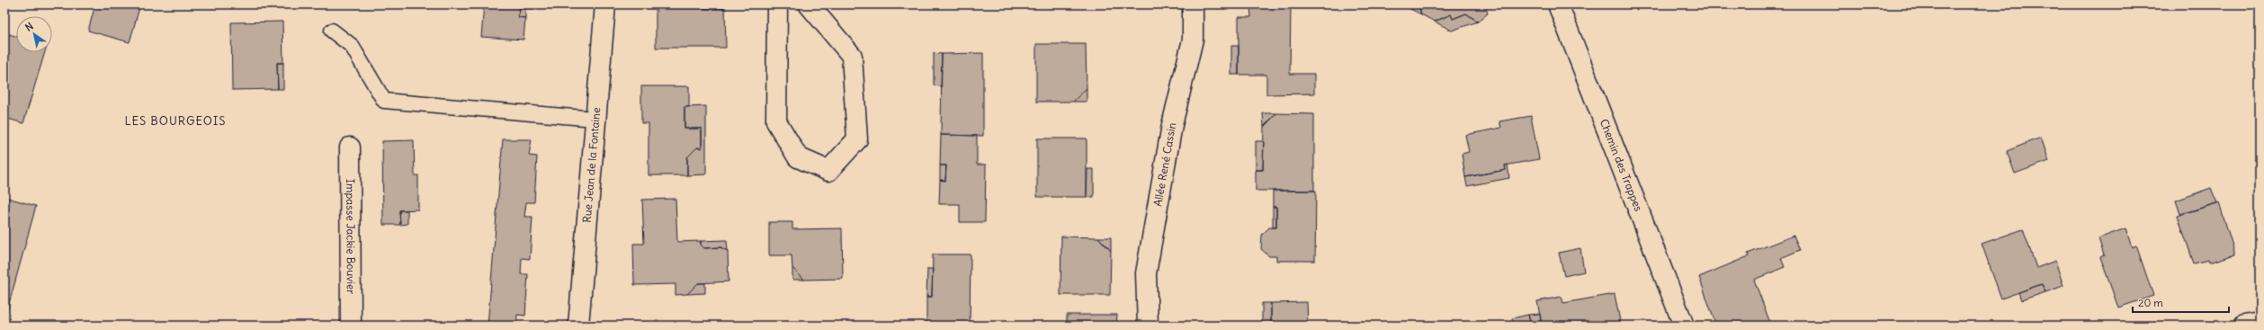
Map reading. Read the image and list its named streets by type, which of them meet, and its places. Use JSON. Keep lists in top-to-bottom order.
{
  "streets": {
    "street": [
      "Rue Jean de la Fontaine",
      "Allée René Cassin",
      "Chemin des Trappes",
      "Impasse Jackie Bouvier"
    ]
  },
  "districts": ["LES BOURGEOIS"],
  "scale_bar": "20 m",
  "north": "top left"
}
